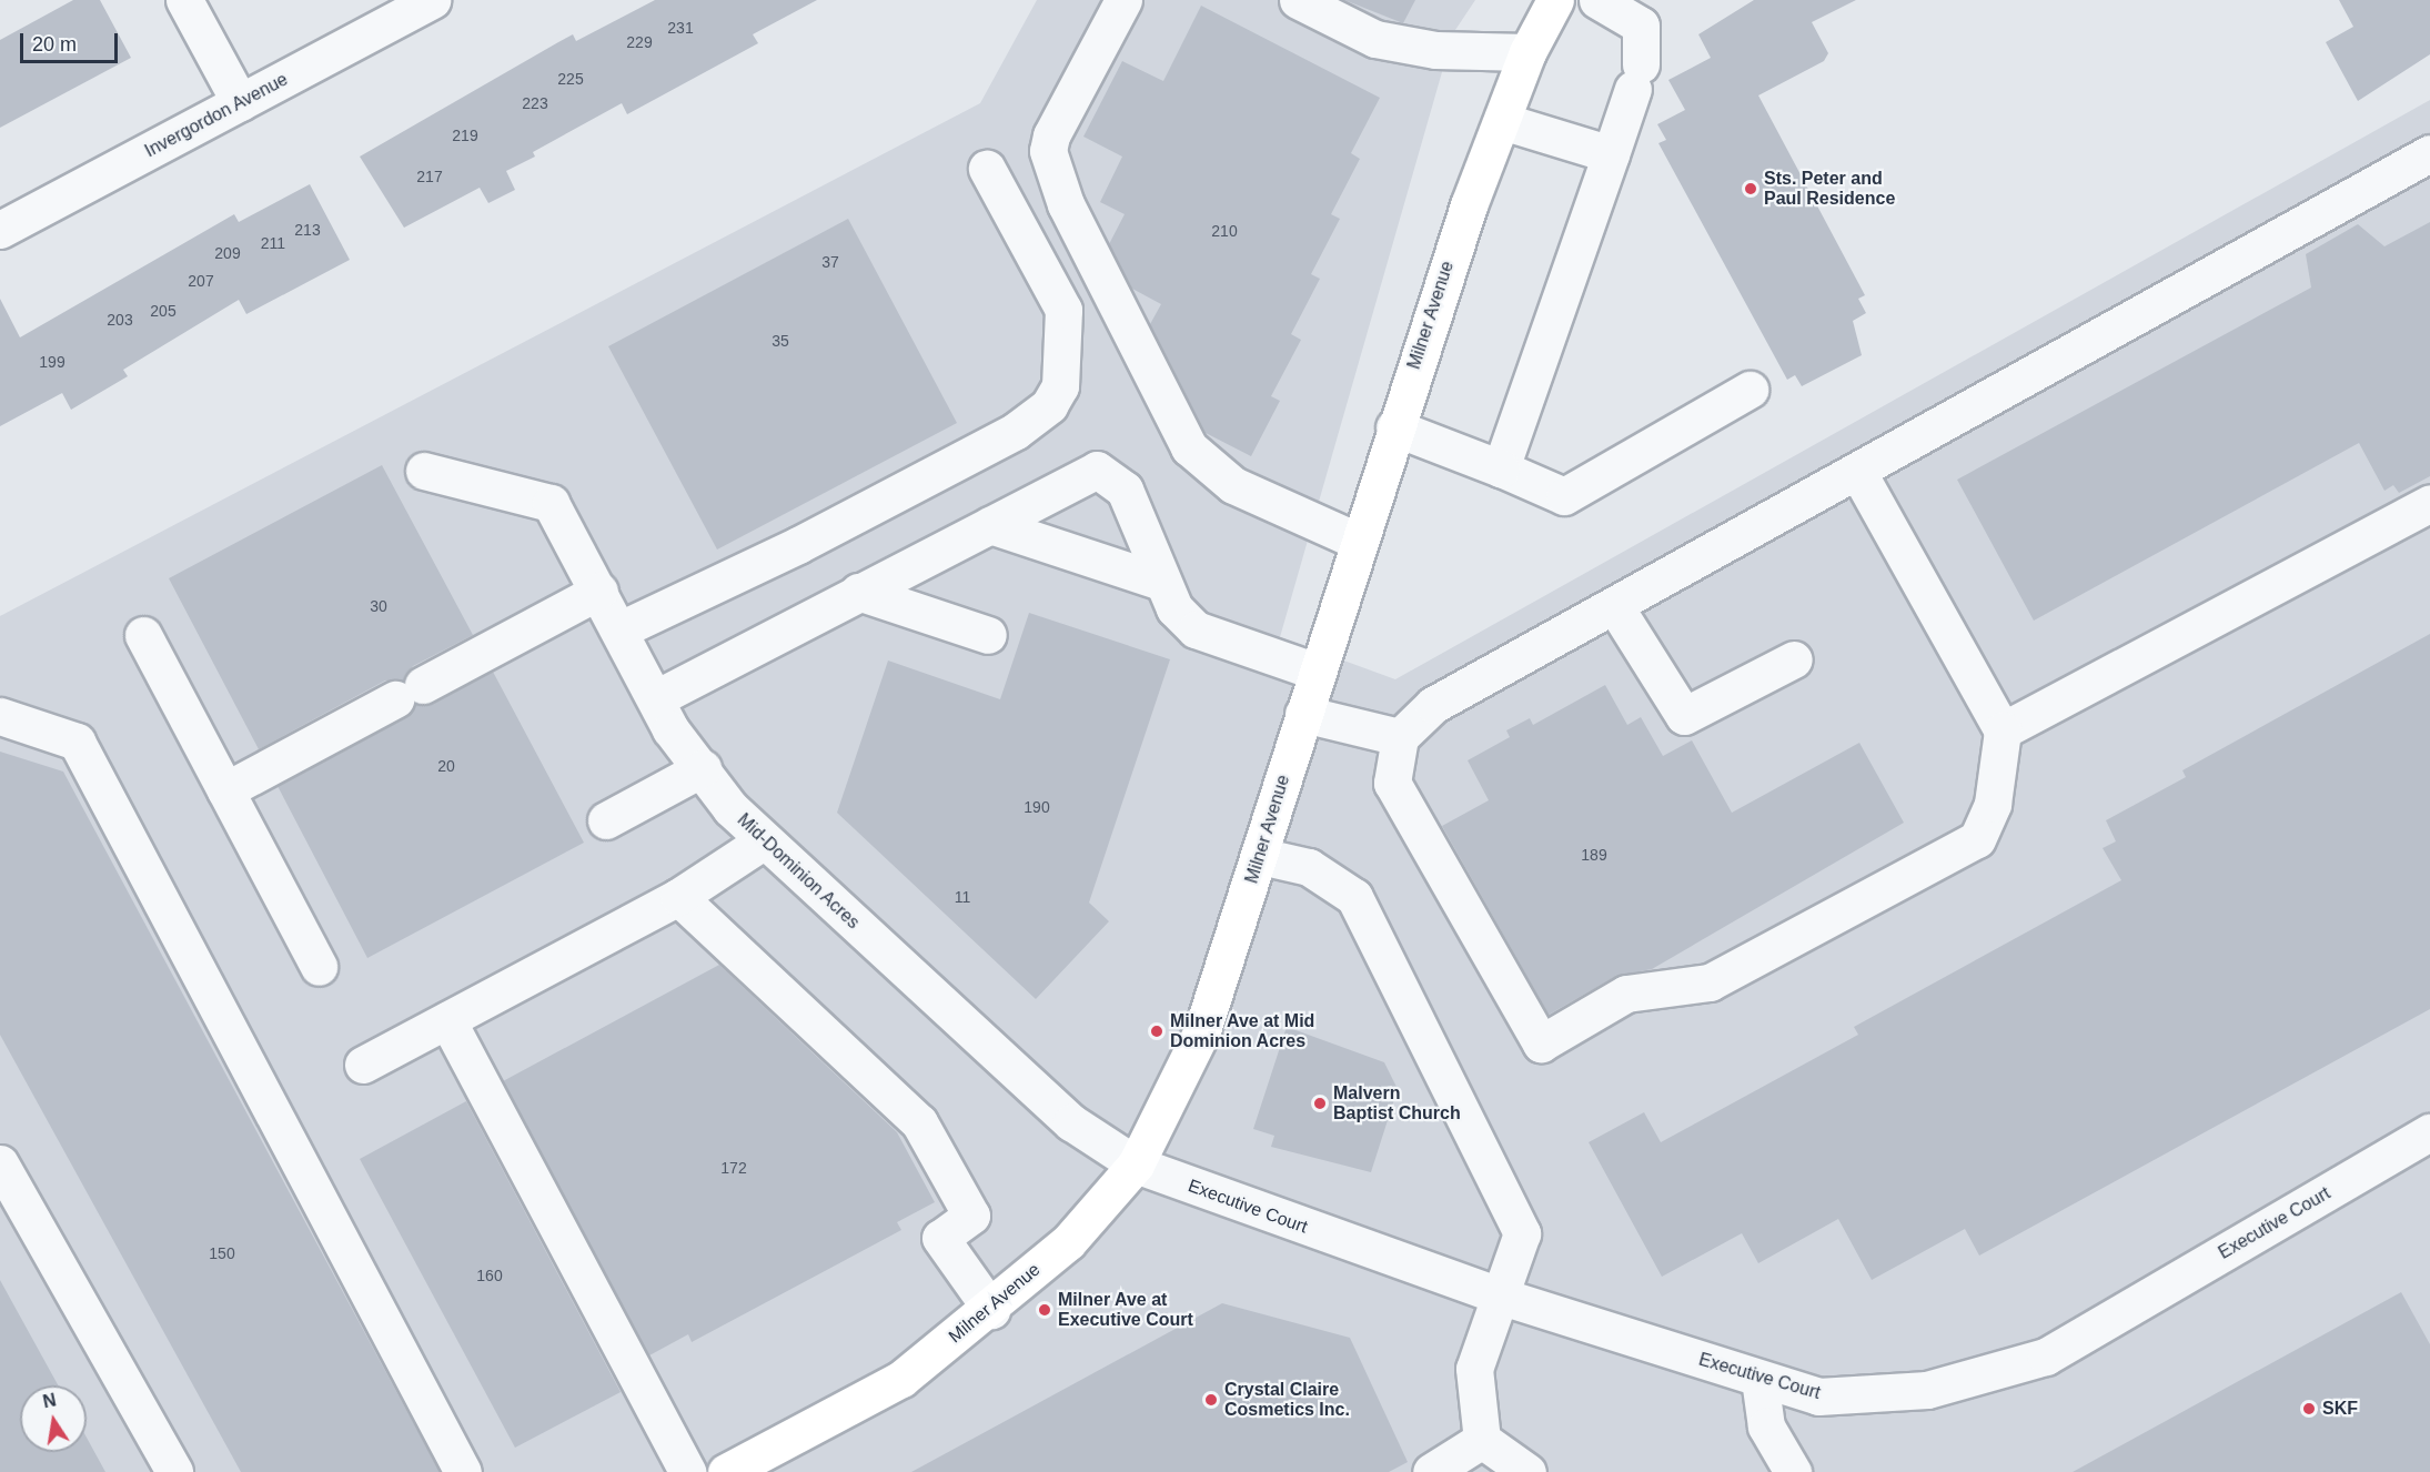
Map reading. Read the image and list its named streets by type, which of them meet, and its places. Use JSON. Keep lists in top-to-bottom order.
{
  "streets": {
    "main road": ["Milner Avenue"],
    "street": ["Invergordon Avenue", "Mid-Dominion Acres", "Executive Court"]
  },
  "crossings": [
    ["Milner Avenue", "Mid-Dominion Acres"],
    ["Milner Avenue", "Executive Court"],
    ["Mid-Dominion Acres", "Executive Court"]
  ],
  "places": [
    "Sts. Peter and Paul Residence",
    "Milner Ave at Mid Dominion Acres",
    "Malvern Baptist Church",
    "Milner Ave at Executive Court",
    "Crystal Claire Cosmetics Inc.",
    "SKF"
  ],
  "house_numbers": [
    "231",
    "229",
    "225",
    "223",
    "219",
    "217",
    "213",
    "210",
    "211",
    "209",
    "37",
    "207",
    "205",
    "203",
    "35",
    "199",
    "30",
    "20",
    "190",
    "189",
    "11",
    "172",
    "150",
    "160"
  ],
  "scale_bar": "20 m",
  "north": "top"
}
